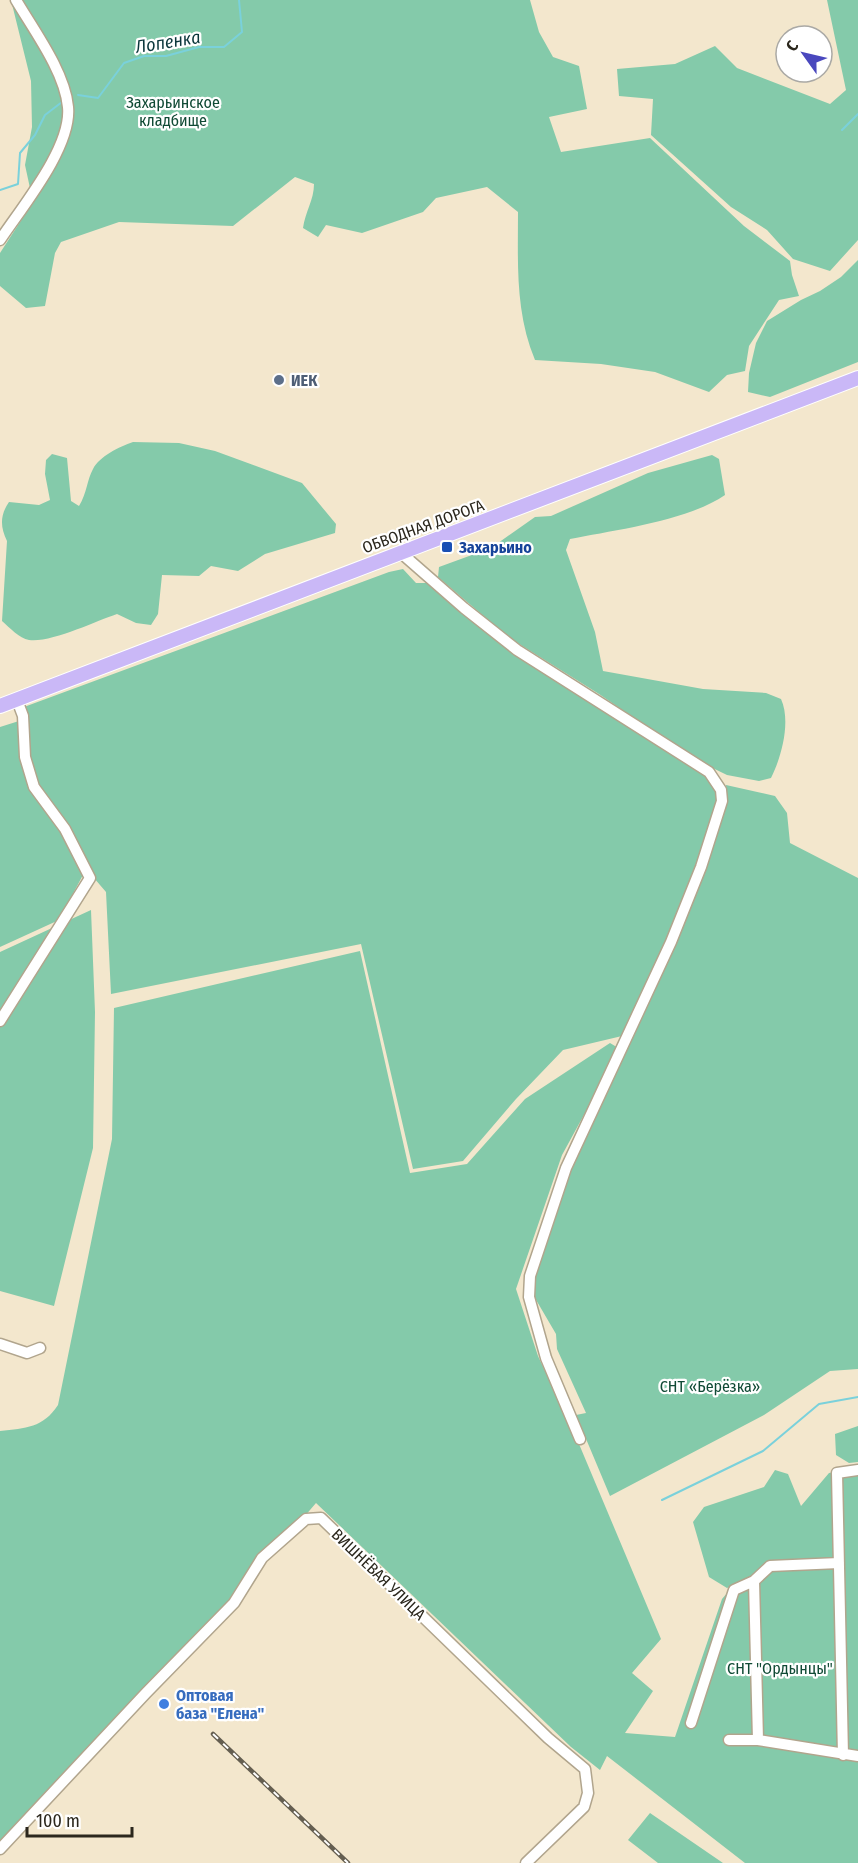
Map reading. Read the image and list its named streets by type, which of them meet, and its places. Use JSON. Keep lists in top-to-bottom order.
{
  "streets": {
    "main road": ["ОБВОДНАЯ ДОРОГА"],
    "street": ["ВИШНЁВАЯ УЛИЦА"]
  },
  "water": ["Лопенка"],
  "parks": ["Захарьинское кладбище", "СНТ «Берёзка»", "СНТ \"Ордынцы\""],
  "places": {
    "other": ["ИЕК", "Оптовая база \"Елена\""],
    "transit": ["Захарьино"]
  },
  "scale_bar": "100 m",
  "north": "top left"
}
